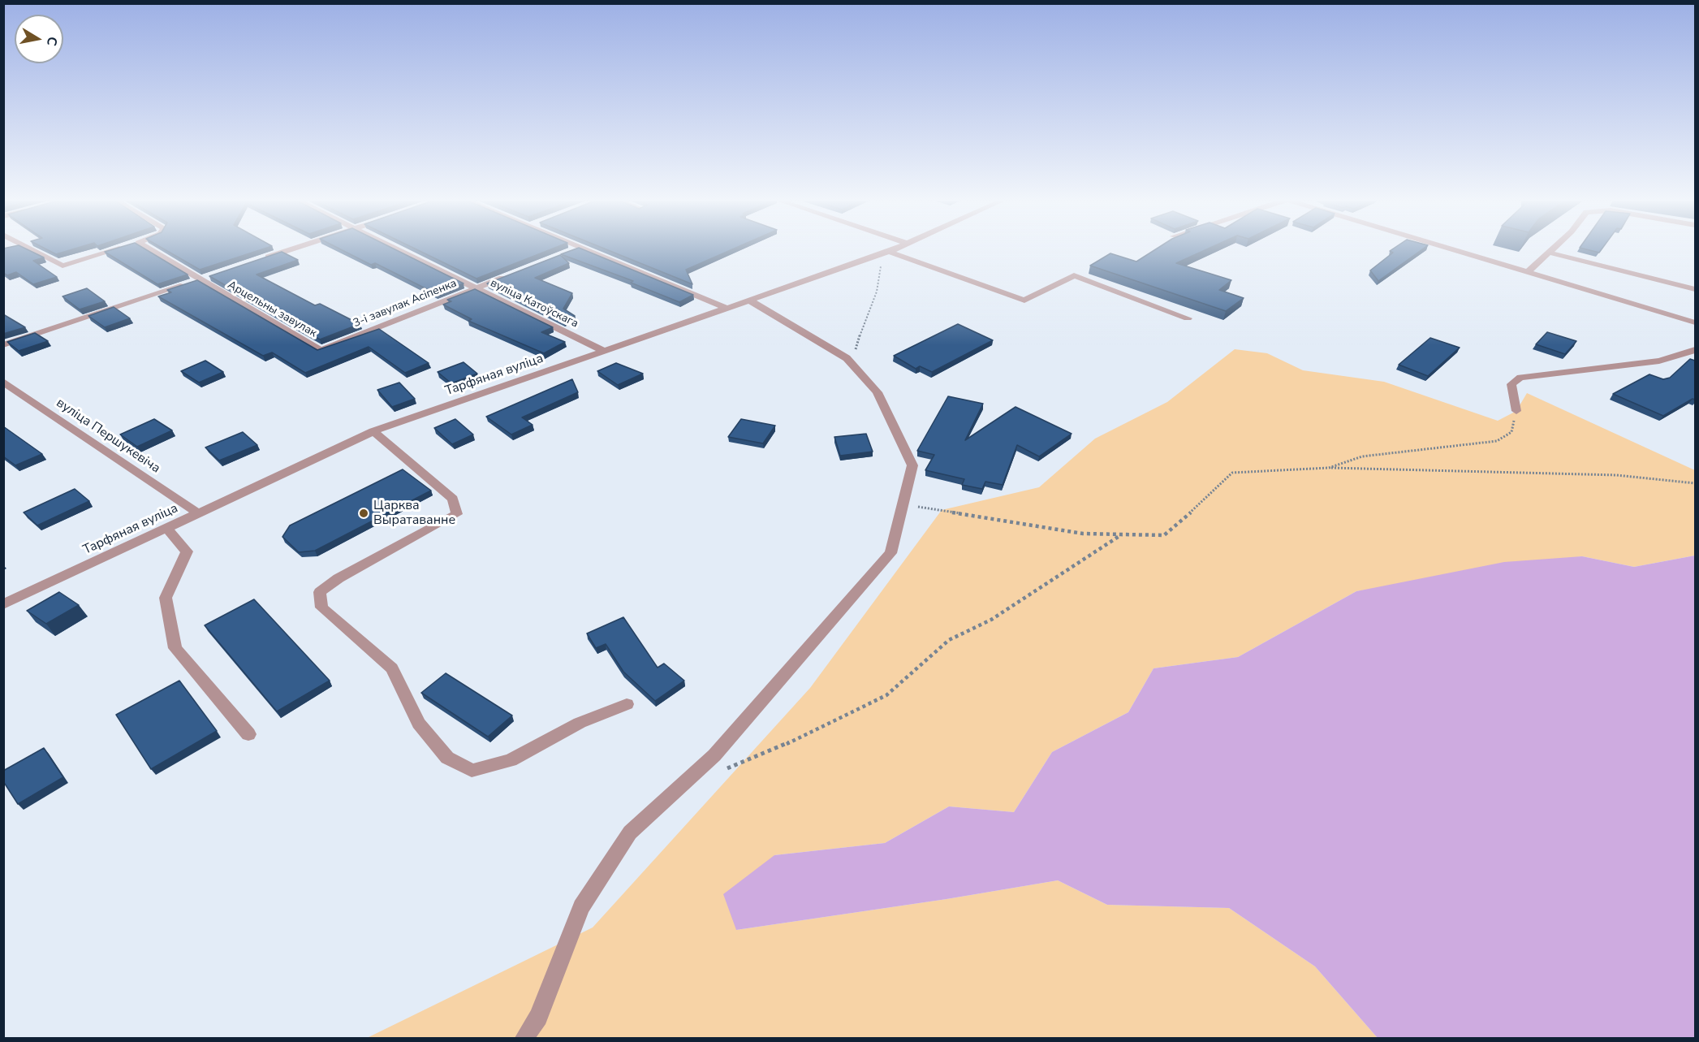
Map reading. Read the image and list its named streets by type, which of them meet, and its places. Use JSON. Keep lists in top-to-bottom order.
{
  "streets": {
    "street": [
      "3-і завулак Асіпенка",
      "вуліца Катоўскага",
      "Арцельны завулак",
      "Тарфяная вуліца",
      "вуліца Першукевіча"
    ]
  },
  "crossings": [
    ["3-і завулак Асіпенка", "вуліца Катоўскага"],
    ["3-і завулак Асіпенка", "Арцельны завулак"],
    ["вуліца Катоўскага", "Тарфяная вуліца"],
    ["Тарфяная вуліца", "вуліца Першукевіча"]
  ],
  "places": ["Царква Выратаванне"],
  "north": "right"
}
